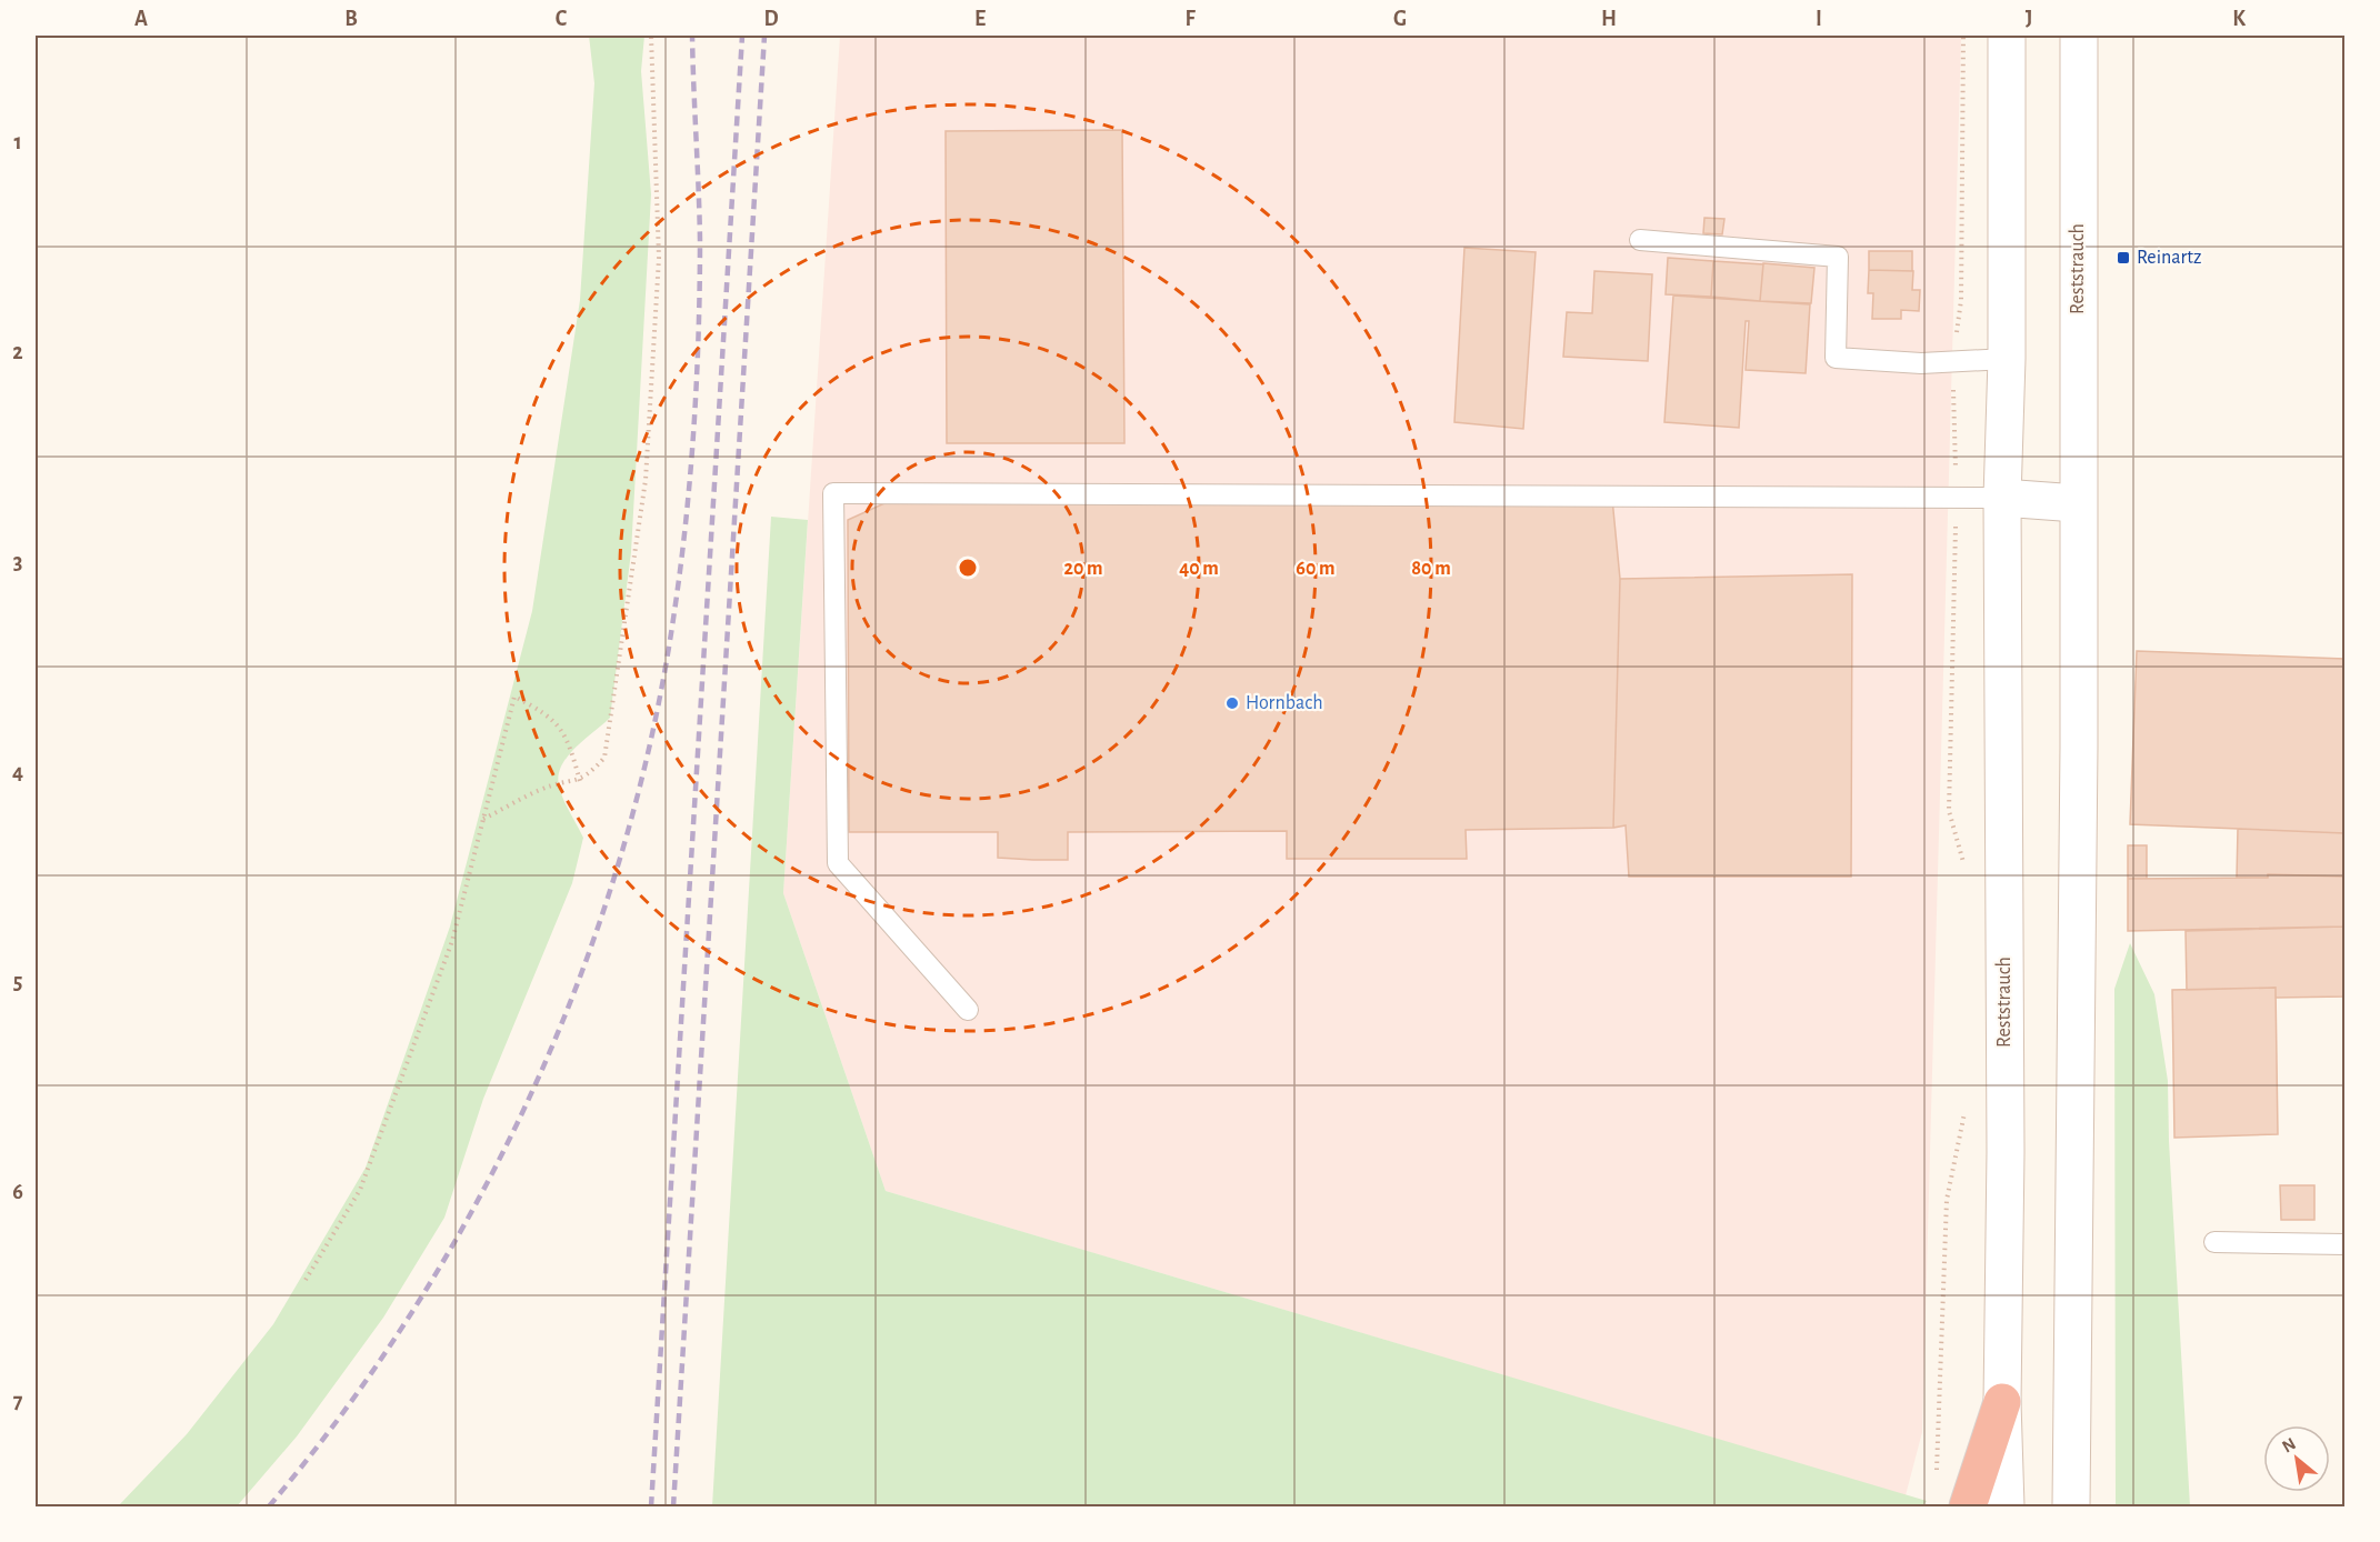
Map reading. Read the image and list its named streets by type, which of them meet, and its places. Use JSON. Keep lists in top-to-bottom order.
{
  "streets": {
    "main road": ["Reststrauch"]
  },
  "places": {
    "transit": ["Reinartz"],
    "other": ["Hornbach"]
  },
  "north": "top left",
  "grid": {
    "columns": [
      "A",
      "B",
      "C",
      "D",
      "E",
      "F",
      "G",
      "H",
      "I",
      "J",
      "K"
    ],
    "rows": [
      "1",
      "2",
      "3",
      "4",
      "5",
      "6",
      "7"
    ]
  },
  "rings": [
    "20 m",
    "40 m",
    "60 m",
    "80 m"
  ]
}
